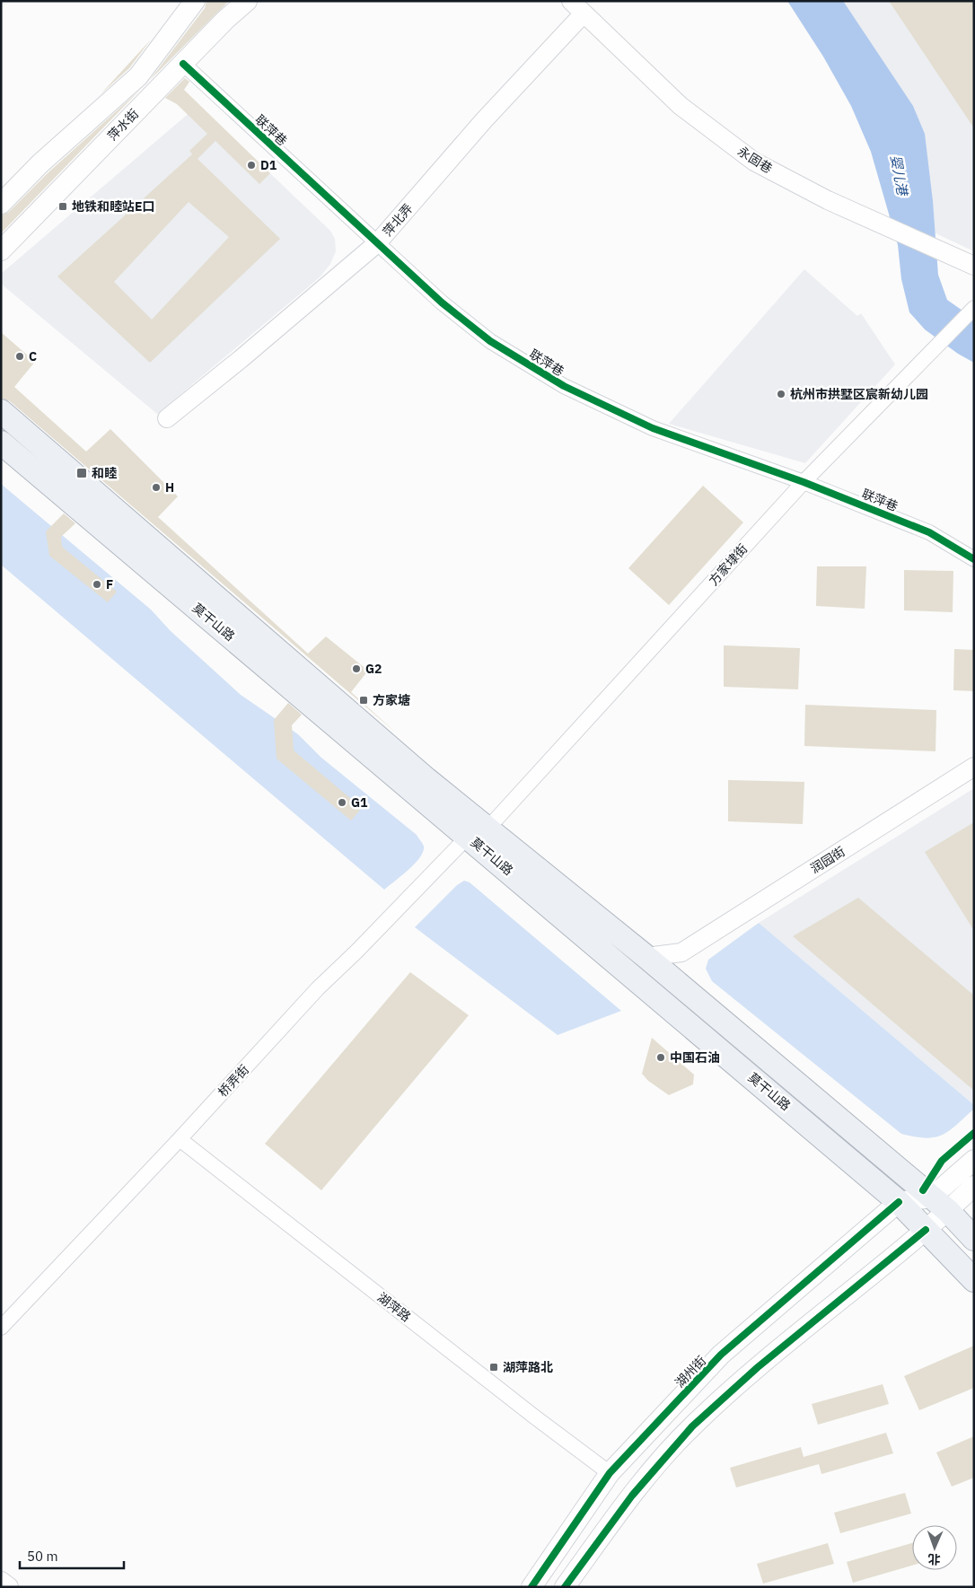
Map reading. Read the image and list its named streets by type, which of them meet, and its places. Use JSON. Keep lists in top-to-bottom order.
{
  "streets": {
    "main road": ["萍水街", "莫干山路", "湖州街"],
    "street": [
      "联萍巷",
      "永固巷",
      "萍北弄",
      "方家埭街",
      "润园街",
      "桥弄街",
      "湖萍路"
    ]
  },
  "crossings": [
    ["萍水街", "联萍巷"],
    ["联萍巷", "萍北弄"],
    ["联萍巷", "方家埭街"],
    ["永固巷", "萍北弄"],
    ["方家埭街", "莫干山路"],
    ["方家埭街", "桥弄街"],
    ["莫干山路", "润园街"],
    ["莫干山路", "桥弄街"],
    ["莫干山路", "湖州街"],
    ["桥弄街", "湖萍路"],
    ["湖萍路", "湖州街"]
  ],
  "water": ["婴儿港"],
  "places": {
    "other": [
      "D1",
      "C",
      "杭州市拱墅区宸新幼儿园",
      "H",
      "F",
      "G2",
      "G1",
      "中国石油"
    ],
    "transit": [
      "地铁和睦站E口",
      "和睦",
      "方家塘",
      "湖萍路北"
    ]
  },
  "scale_bar": "50 m",
  "north": "bottom"
}
